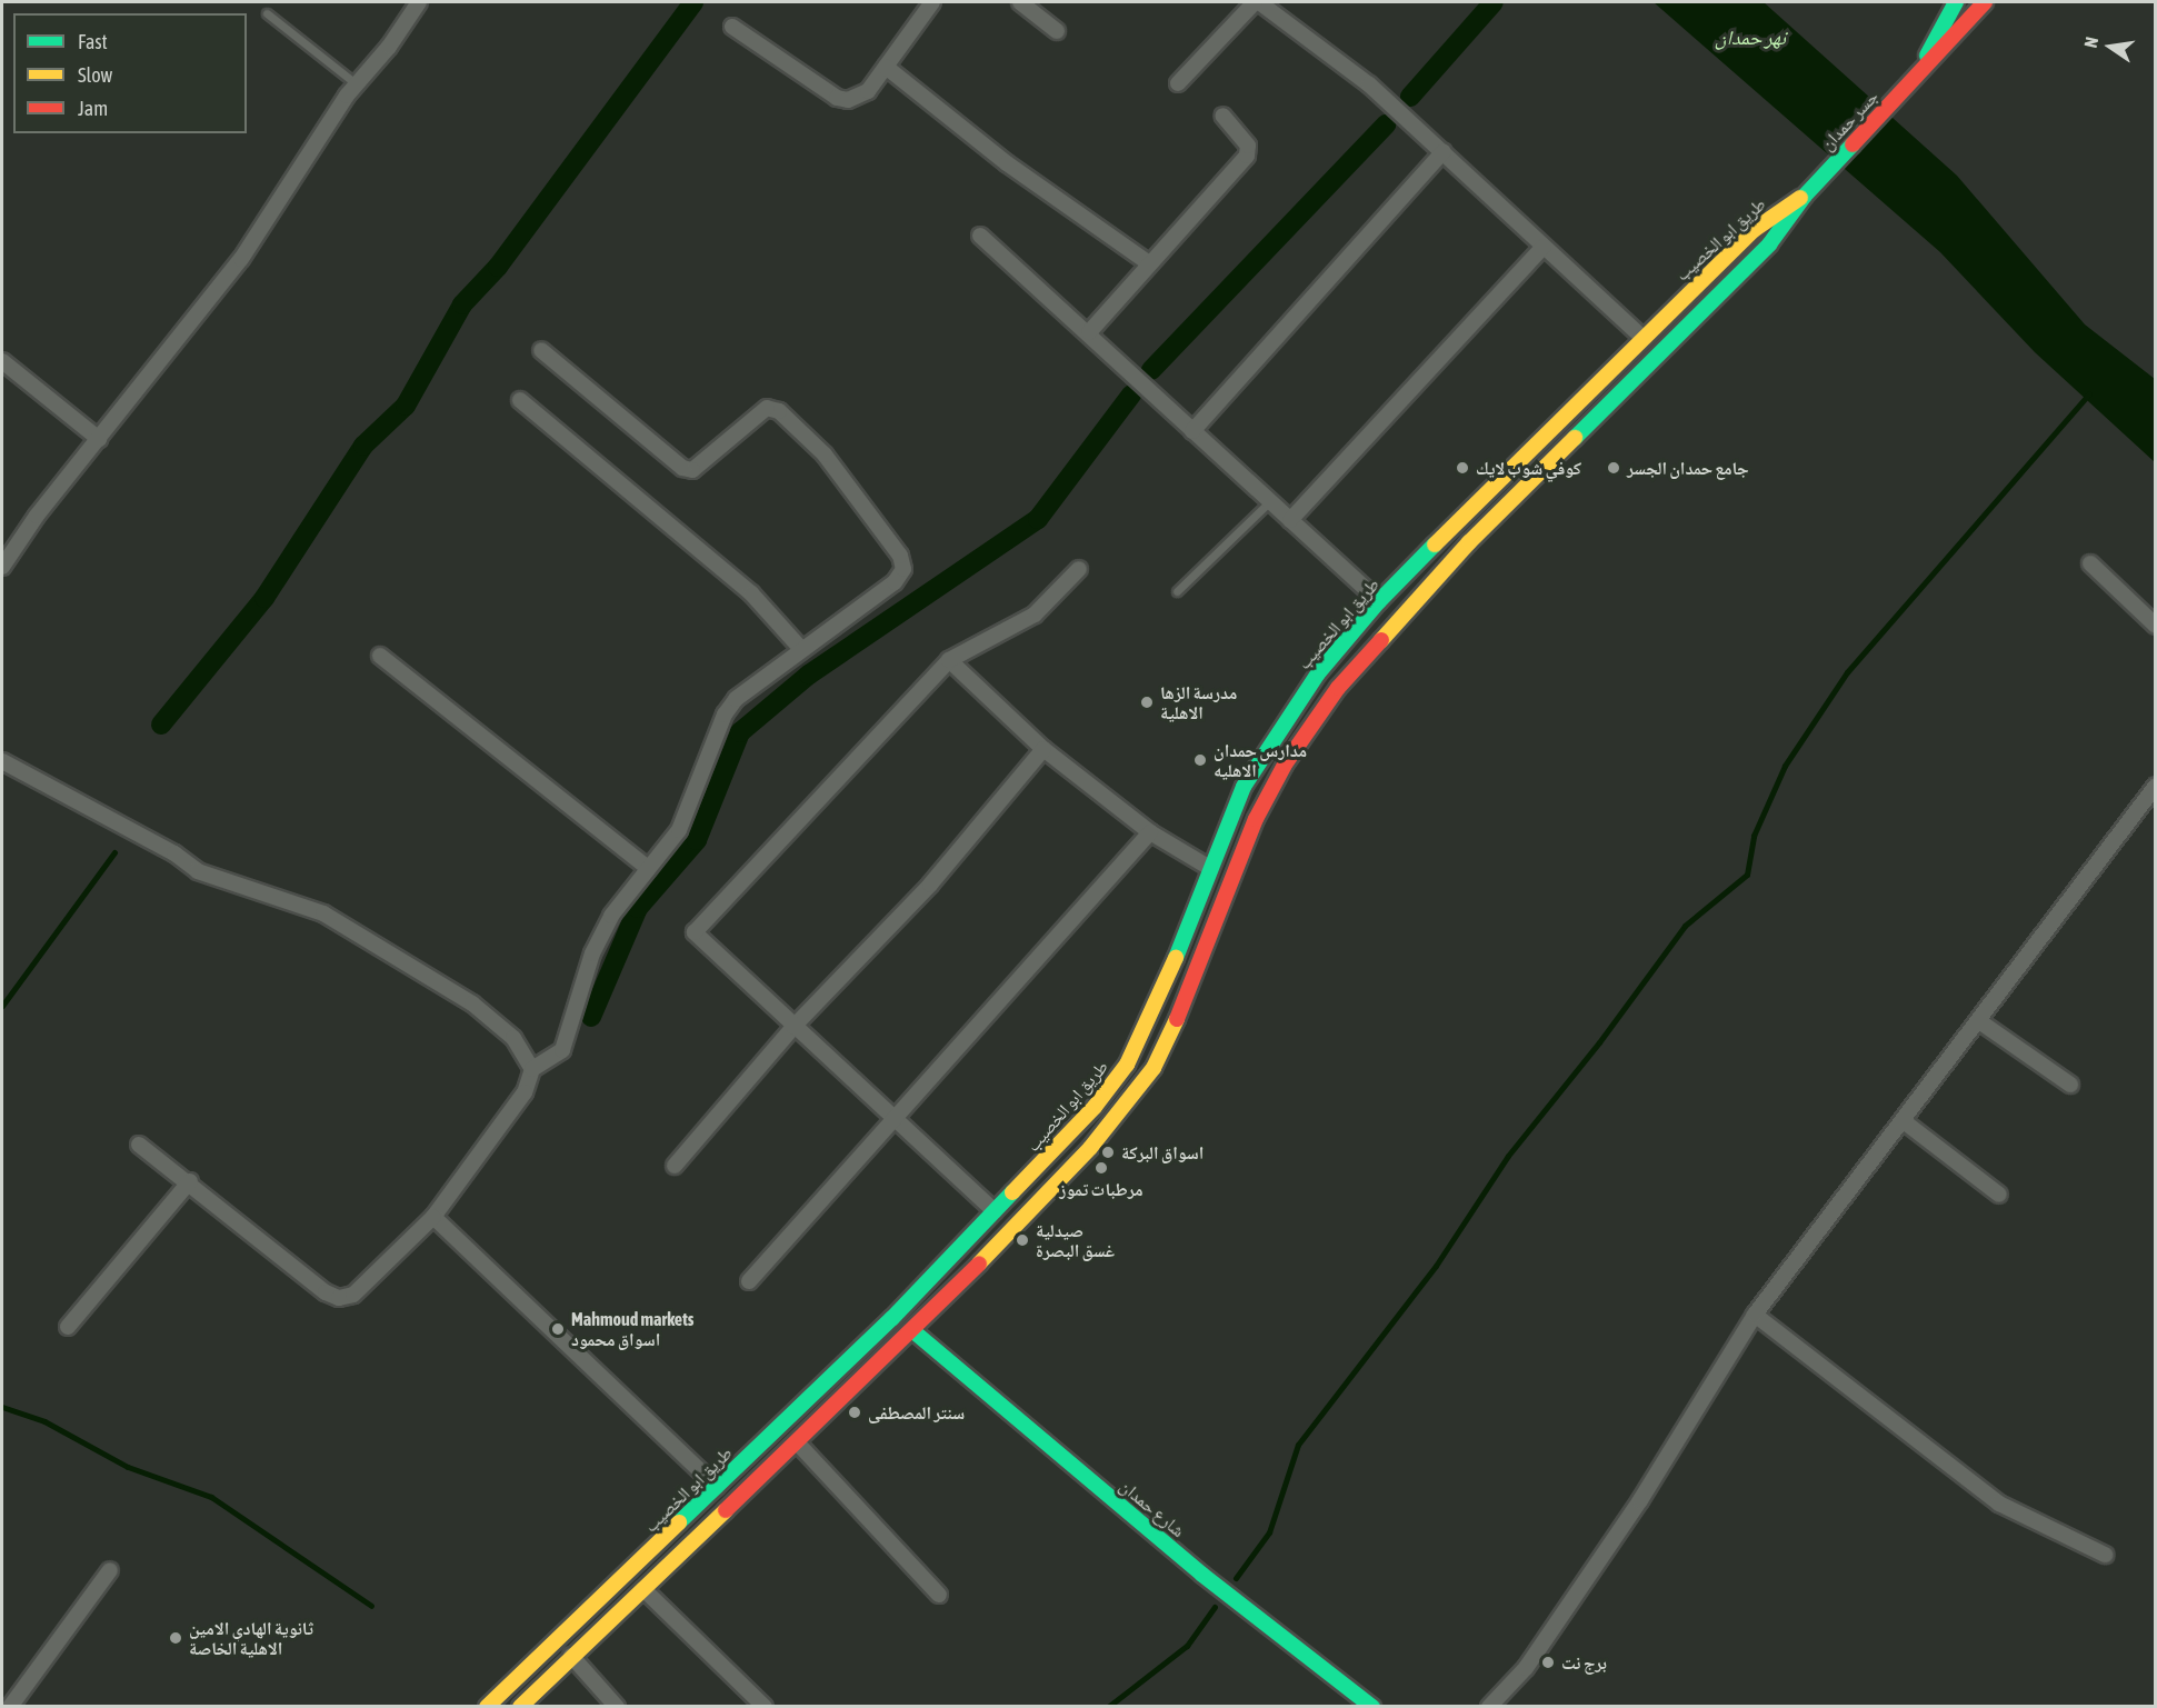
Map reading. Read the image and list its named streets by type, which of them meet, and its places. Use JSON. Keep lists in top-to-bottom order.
{
  "streets": {
    "main road": ["جسر حمدان", "طريق ابو الخصيب", "شارع حمدان"]
  },
  "crossings": [
    ["جسر حمدان", "طريق ابو الخصيب"],
    ["طريق ابو الخصيب", "شارع حمدان"]
  ],
  "water": ["نهر حمدان"],
  "places": [
    "كوفي شوب لايك",
    "جامع حمدان الجسر",
    "مدرسة الزها الاهلية",
    "مدارس حمدان الاهليه",
    "اسواق البركة",
    "مرطبات تموز",
    "صيدلية غسق البصرة",
    "Mahmoud markets اسواق محمود",
    "سنتر المصطفى",
    "ثانوية الهادي الامين الاهلية الخاصة",
    "برج نت"
  ],
  "legend": ["Fast", "Slow", "Jam"],
  "north": "left"
}
